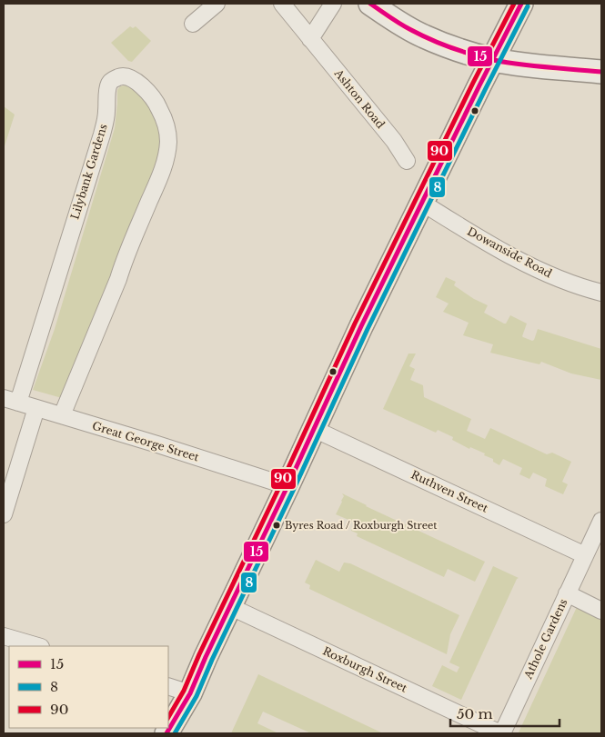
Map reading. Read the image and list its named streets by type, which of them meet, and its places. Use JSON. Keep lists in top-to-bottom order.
{
  "streets": {
    "street": [
      "Ashton Road",
      "Lilybank Gardens",
      "Dowanside Road",
      "Great George Street",
      "Ruthven Street",
      "Athole Gardens",
      "Roxburgh Street"
    ]
  },
  "crossings": [
    ["Lilybank Gardens", "Great George Street"],
    ["Ruthven Street", "Athole Gardens"],
    ["Athole Gardens", "Roxburgh Street"]
  ],
  "places": ["Byres Road / Roxburgh Street"],
  "lines": ["transit line 15", "transit line 90", "transit line 8"],
  "legend": ["15", "8", "90"],
  "scale_bar": "50 m"
}
